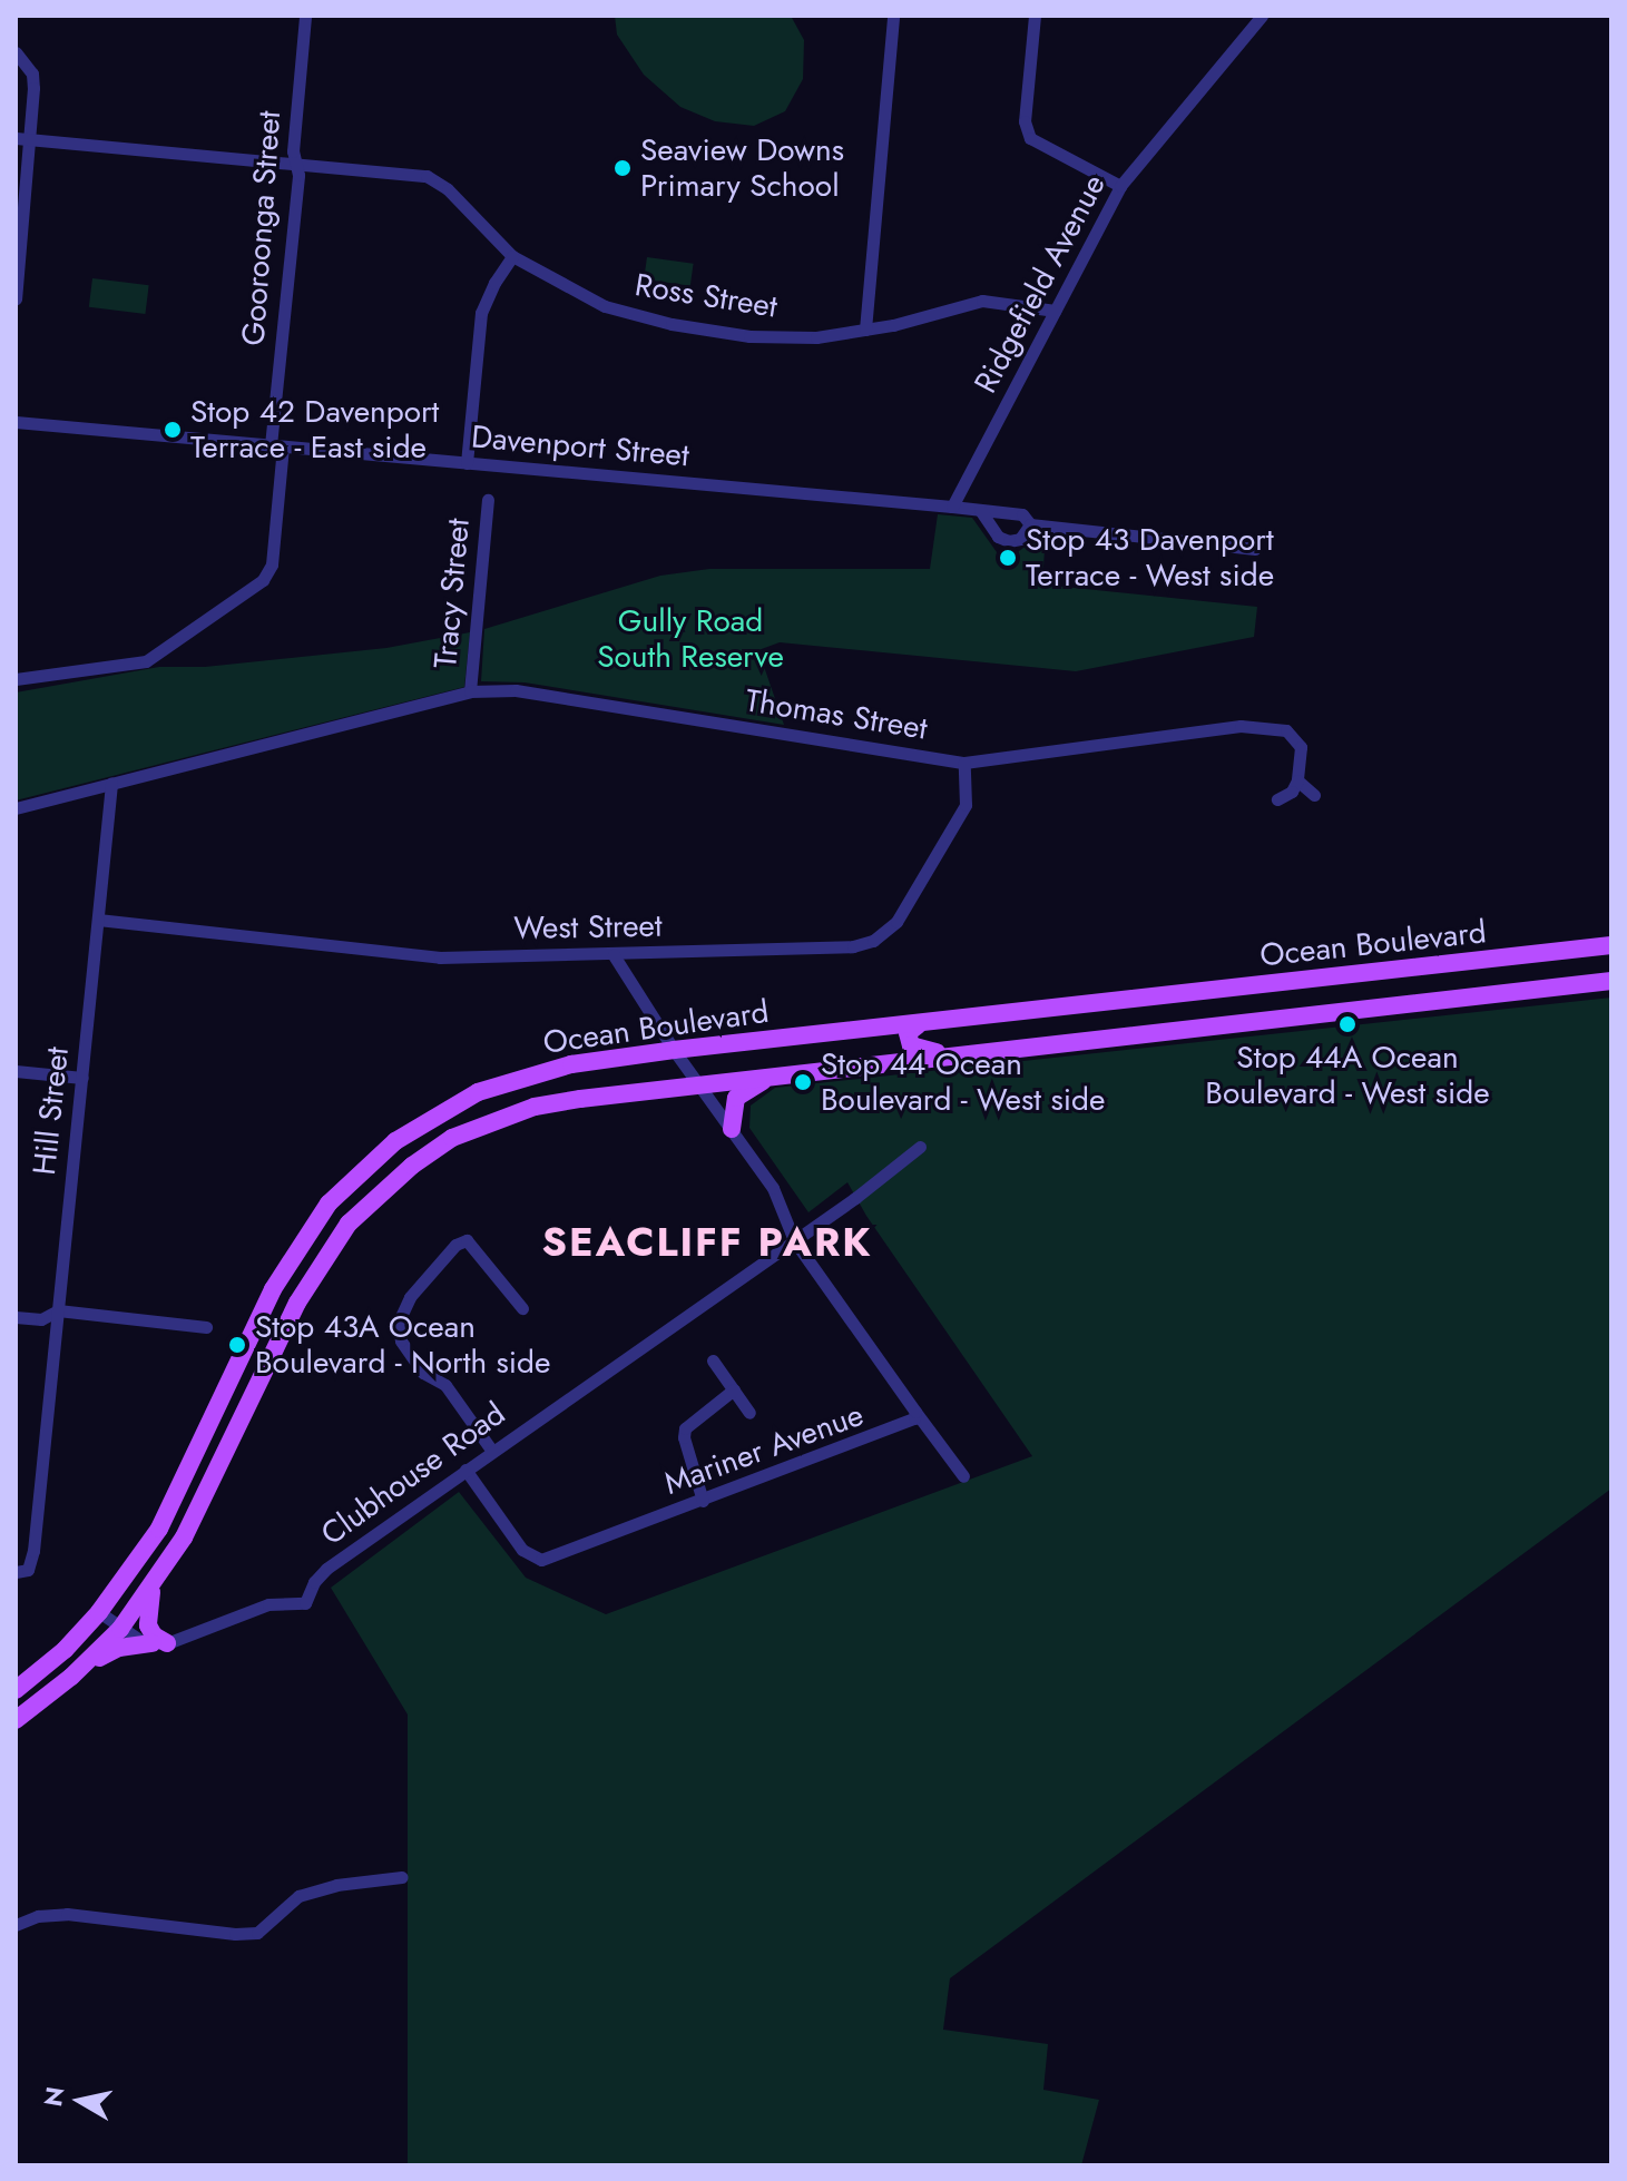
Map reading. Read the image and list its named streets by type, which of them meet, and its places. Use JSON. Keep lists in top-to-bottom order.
{
  "streets": {
    "main road": ["Ocean Boulevard"],
    "street": [
      "Gooroonga Street",
      "Ridgefield Avenue",
      "Ross Street",
      "Davenport Street",
      "Tracy Street",
      "Thomas Street",
      "West Street",
      "Hill Street",
      "Mariner Avenue",
      "Clubhouse Road"
    ]
  },
  "crossings": [
    ["Gooroonga Street", "Ross Street"],
    ["Gooroonga Street", "Davenport Street"],
    ["Ridgefield Avenue", "Ross Street"],
    ["Ridgefield Avenue", "Davenport Street"],
    ["Tracy Street", "Thomas Street"],
    ["Thomas Street", "West Street"],
    ["Thomas Street", "Hill Street"],
    ["West Street", "Hill Street"],
    ["West Street", "Mariner Avenue"],
    ["Ocean Boulevard", "Mariner Avenue"],
    ["Mariner Avenue", "Clubhouse Road"]
  ],
  "districts": ["SEACLIFF PARK"],
  "parks": ["Gully Road South Reserve"],
  "places": [
    "Seaview Downs Primary School",
    "Stop 42 Davenport Terrace - East side",
    "Stop 43 Davenport Terrace - West side",
    "Stop 44A Ocean Boulevard - West side",
    "Stop 44 Ocean Boulevard - West side",
    "Stop 43A Ocean Boulevard - North side"
  ],
  "north": "left"
}
